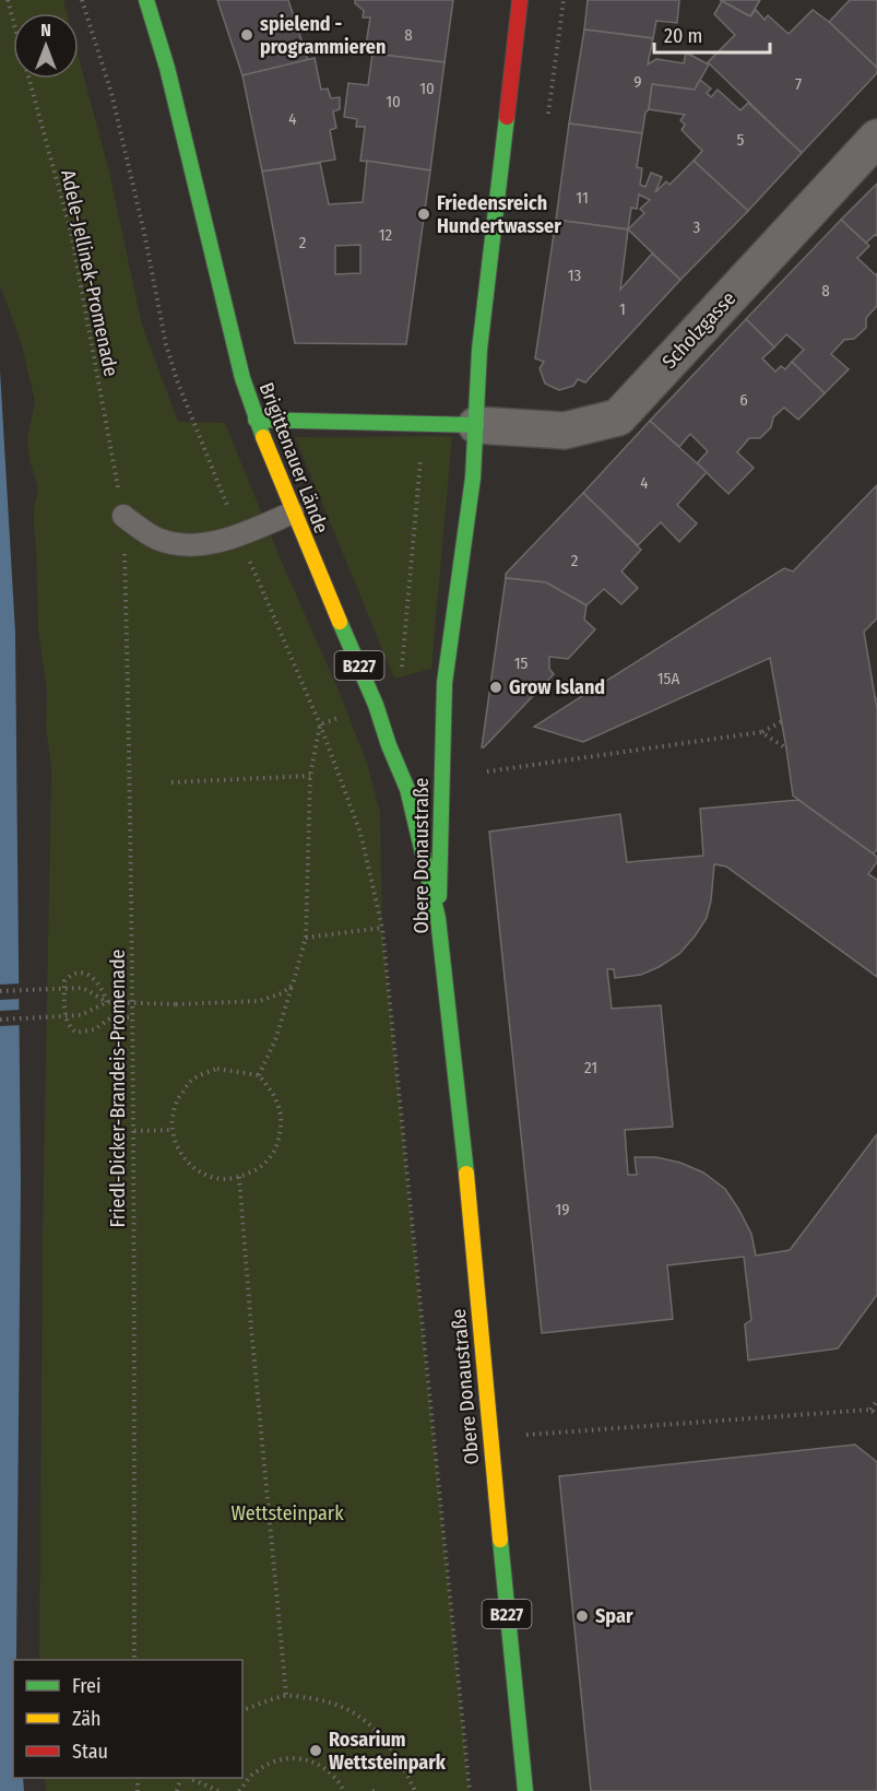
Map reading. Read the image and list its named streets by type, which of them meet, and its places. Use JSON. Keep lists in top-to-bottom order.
{
  "streets": {
    "main road": ["Brigittenauer Lände", "B227", "Obere Donaustraße"],
    "street": ["Scholzgasse"],
    "path": ["Adele-Jellinek-Promenade", "Friedl-Dicker-Brandeis-Promenade"]
  },
  "crossings": [
    ["Adele-Jellinek-Promenade", "Friedl-Dicker-Brandeis-Promenade"],
    ["Scholzgasse", "Obere Donaustraße"],
    ["Brigittenauer Lände", "Obere Donaustraße"]
  ],
  "parks": ["Wettsteinpark"],
  "places": [
    "spielend - programmieren",
    "Friedensreich Hundertwasser",
    "Grow Island",
    "Spar",
    "Rosarium Wettsteinpark"
  ],
  "house_numbers": [
    "8",
    "9",
    "7",
    "10",
    "10",
    "4",
    "5",
    "11",
    "3",
    "12",
    "2",
    "13",
    "8",
    "1",
    "6",
    "4",
    "2",
    "15",
    "15A",
    "21",
    "19"
  ],
  "legend": ["Frei", "Zäh", "Stau"],
  "scale_bar": "20 m",
  "north": "top"
}
